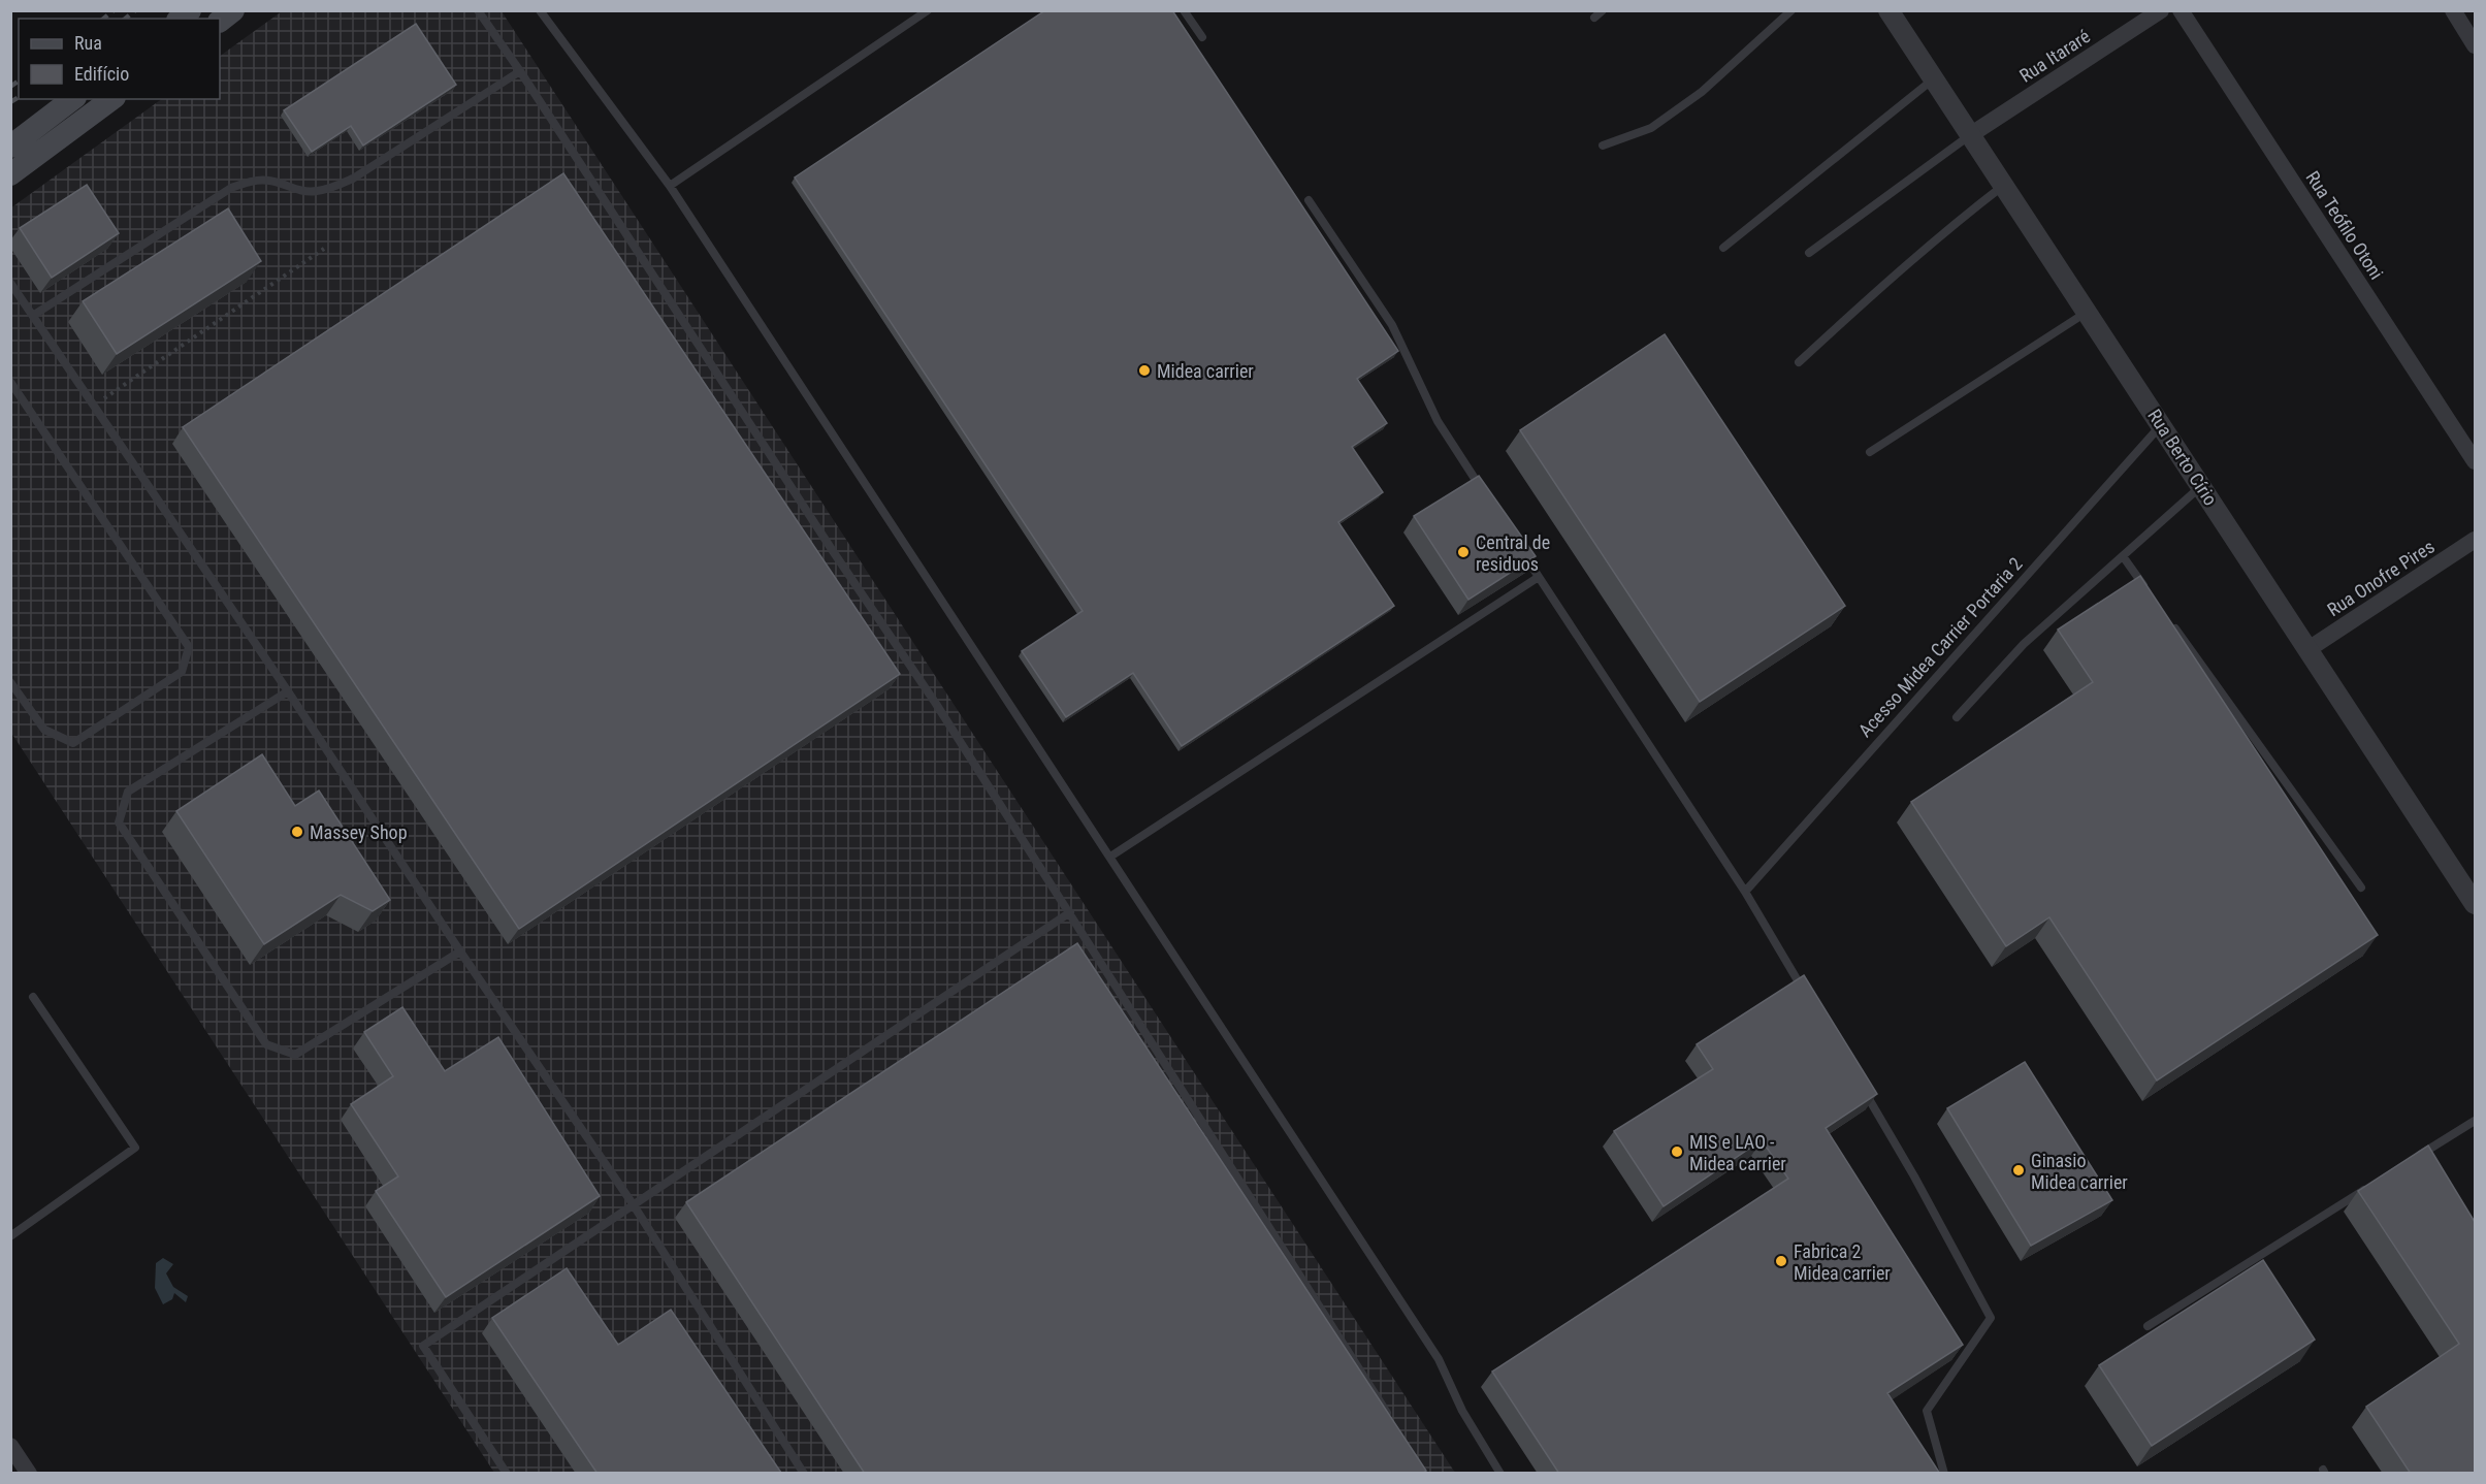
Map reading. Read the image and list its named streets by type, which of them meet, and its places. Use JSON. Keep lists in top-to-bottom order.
{
  "streets": {
    "street": [
      "Rua Itararé",
      "Rua Teófilo Otoni",
      "Rua Berto Círio",
      "Rua Onofre Pires"
    ],
    "lane": ["Acesso Midea Carrier Portaria 2"]
  },
  "crossings": [
    ["Rua Itararé", "Rua Berto Círio"],
    ["Rua Berto Círio", "Rua Onofre Pires"],
    ["Rua Berto Círio", "Acesso Midea Carrier Portaria 2"]
  ],
  "places": [
    "Midea carrier",
    "Central de residuos",
    "Massey Shop",
    "MIS e LAO - Midea carrier",
    "Ginasio Midea carrier",
    "Fabrica 2 Midea carrier"
  ],
  "legend": ["Rua", "Edifício"]
}
